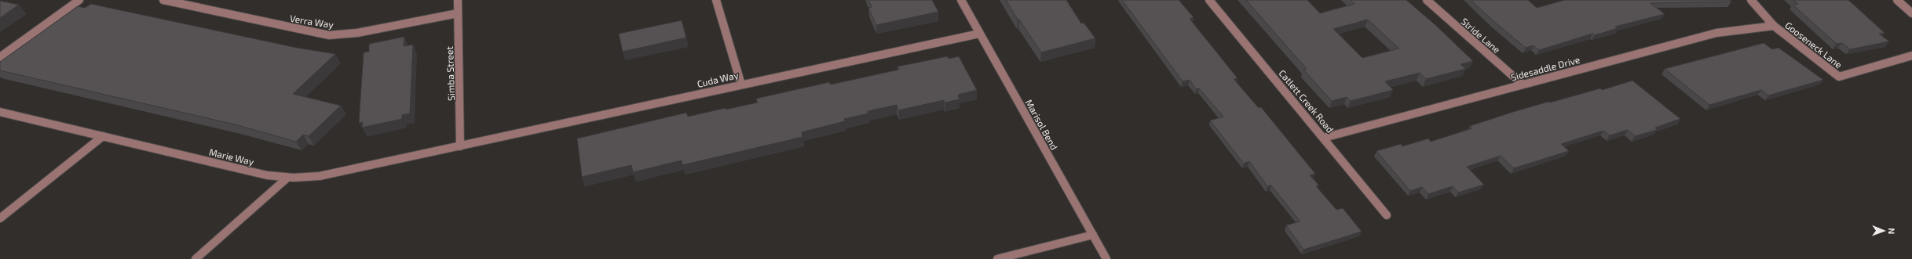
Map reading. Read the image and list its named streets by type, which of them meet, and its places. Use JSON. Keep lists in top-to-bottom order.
{
  "streets": {
    "street": [
      "Verra Way",
      "Stride Lane",
      "Gooseneck Lane",
      "Sidesaddle Drive",
      "Simba Street",
      "Cuda Way",
      "Catlett Creek Road",
      "Marisol Bend",
      "Marie Way"
    ]
  },
  "crossings": [
    ["Verra Way", "Simba Street"],
    ["Stride Lane", "Sidesaddle Drive"],
    ["Gooseneck Lane", "Sidesaddle Drive"],
    ["Sidesaddle Drive", "Catlett Creek Road"],
    ["Simba Street", "Cuda Way"],
    ["Simba Street", "Marie Way"],
    ["Cuda Way", "Marisol Bend"],
    ["Cuda Way", "Marie Way"]
  ],
  "north": "right"
}
